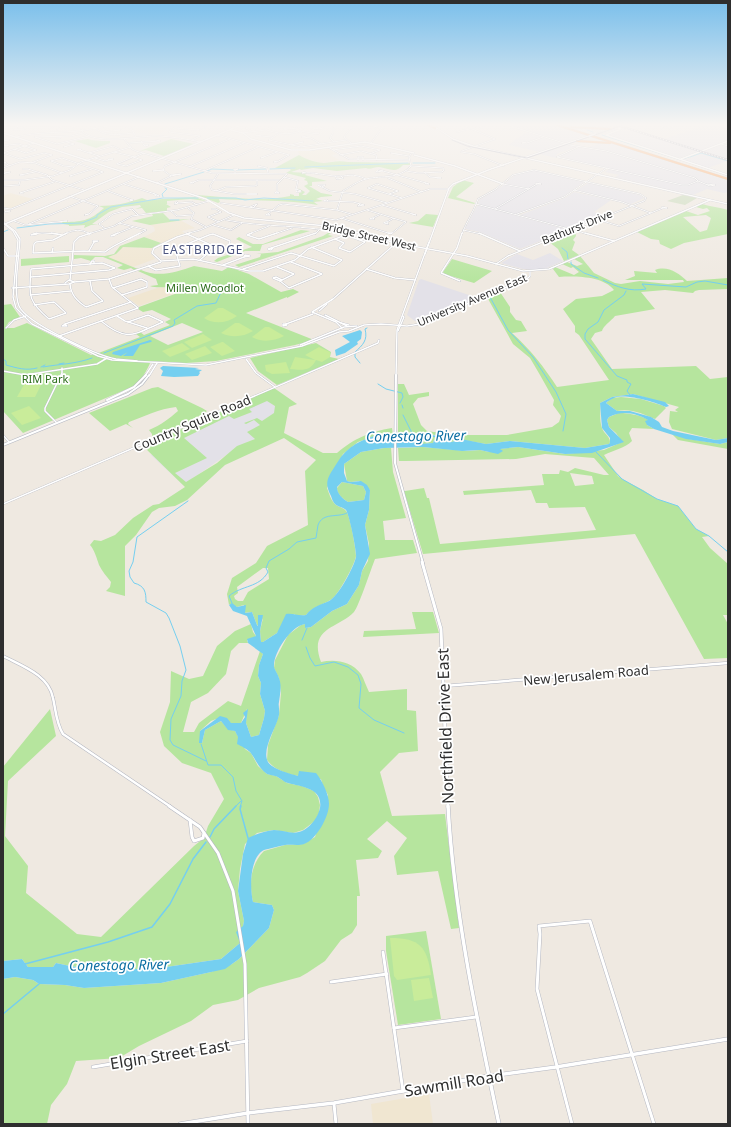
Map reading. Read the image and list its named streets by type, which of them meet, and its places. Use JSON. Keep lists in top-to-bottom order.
{
  "streets": {
    "main road": [
      "Bridge Street West",
      "University Avenue East",
      "Northfield Drive East",
      "Sawmill Road"
    ],
    "street": [
      "Bathurst Drive",
      "Country Squire Road",
      "New Jerusalem Road",
      "Elgin Street East"
    ]
  },
  "crossings": [
    ["Bathurst Drive", "Bridge Street West"],
    ["Bridge Street West", "University Avenue East"],
    ["Bridge Street West", "Northfield Drive East"],
    ["University Avenue East", "Northfield Drive East"],
    ["New Jerusalem Road", "Northfield Drive East"],
    ["Northfield Drive East", "Sawmill Road"]
  ],
  "districts": ["EASTBRIDGE"],
  "water": ["Conestogo River"],
  "parks": ["Millen Woodlot", "RIM Park"]
}
